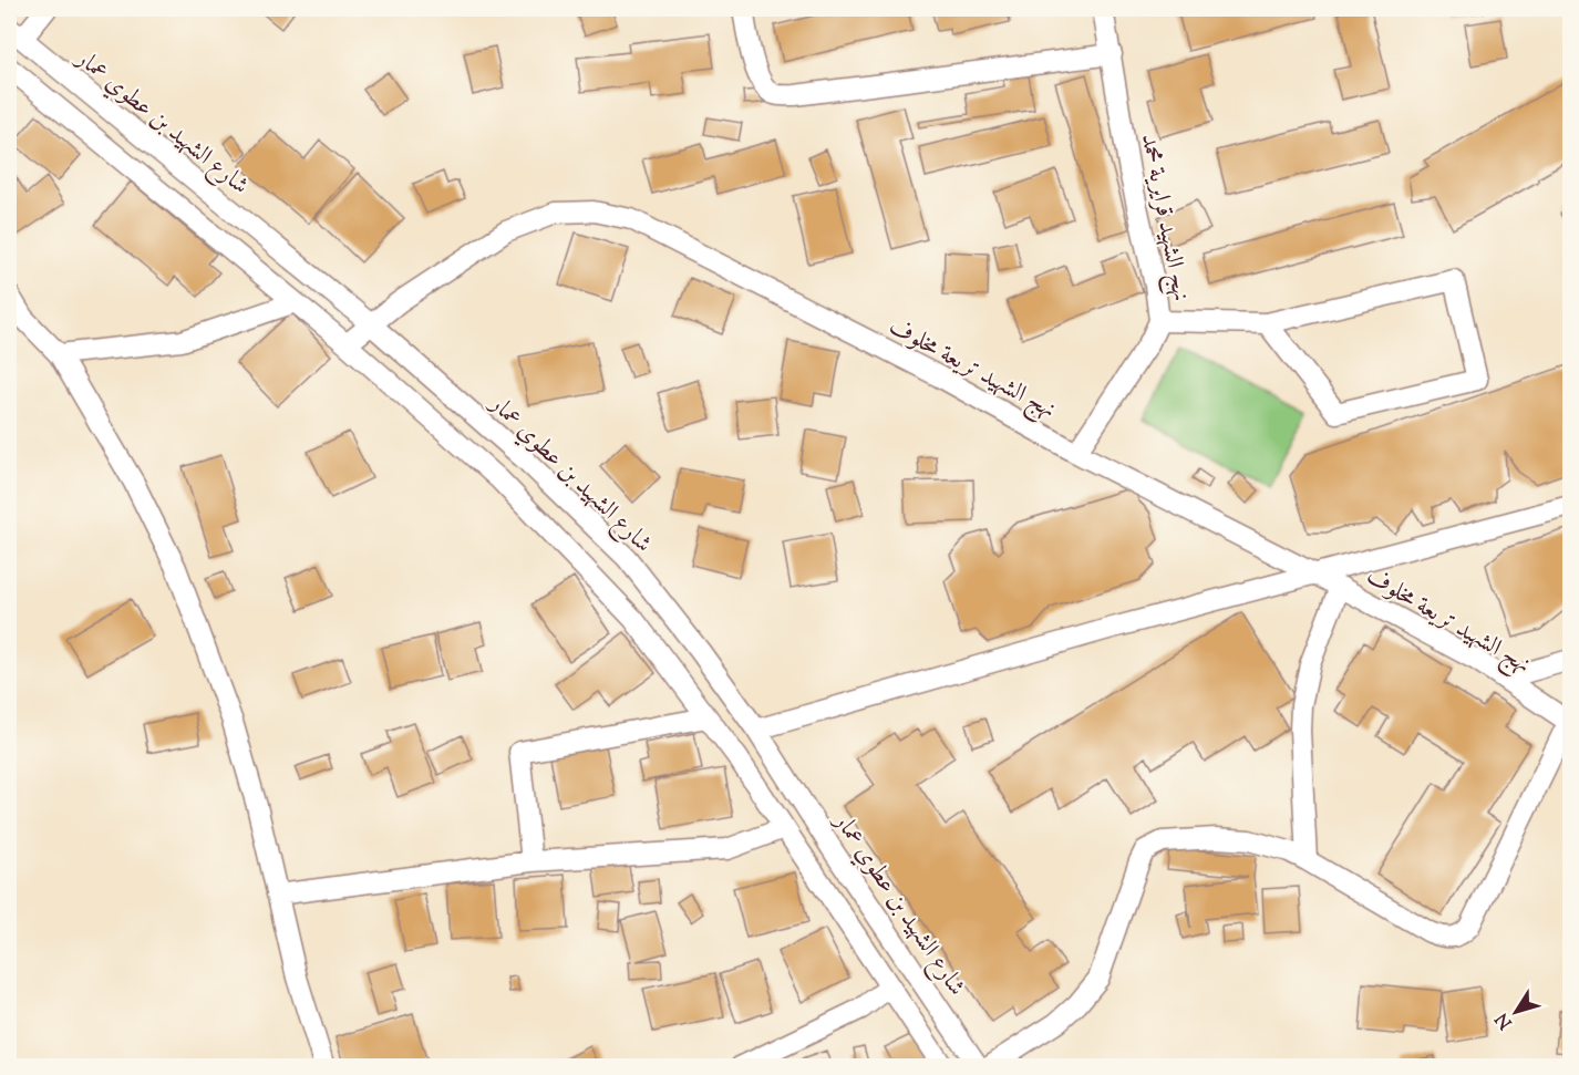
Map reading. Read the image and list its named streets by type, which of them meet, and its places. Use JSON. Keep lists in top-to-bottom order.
{
  "streets": {
    "street": ["شارع الشهيد بن عطوي عمار", "نهج الشهيد قرايرية محمد", "نهج الشهيد تريعة مخلوف"]
  },
  "crossings": [
    ["شارع الشهيد بن عطوي عمار", "نهج الشهيد تريعة مخلوف"],
    ["نهج الشهيد قرايرية محمد", "نهج الشهيد تريعة مخلوف"]
  ],
  "north": "bottom left"
}
